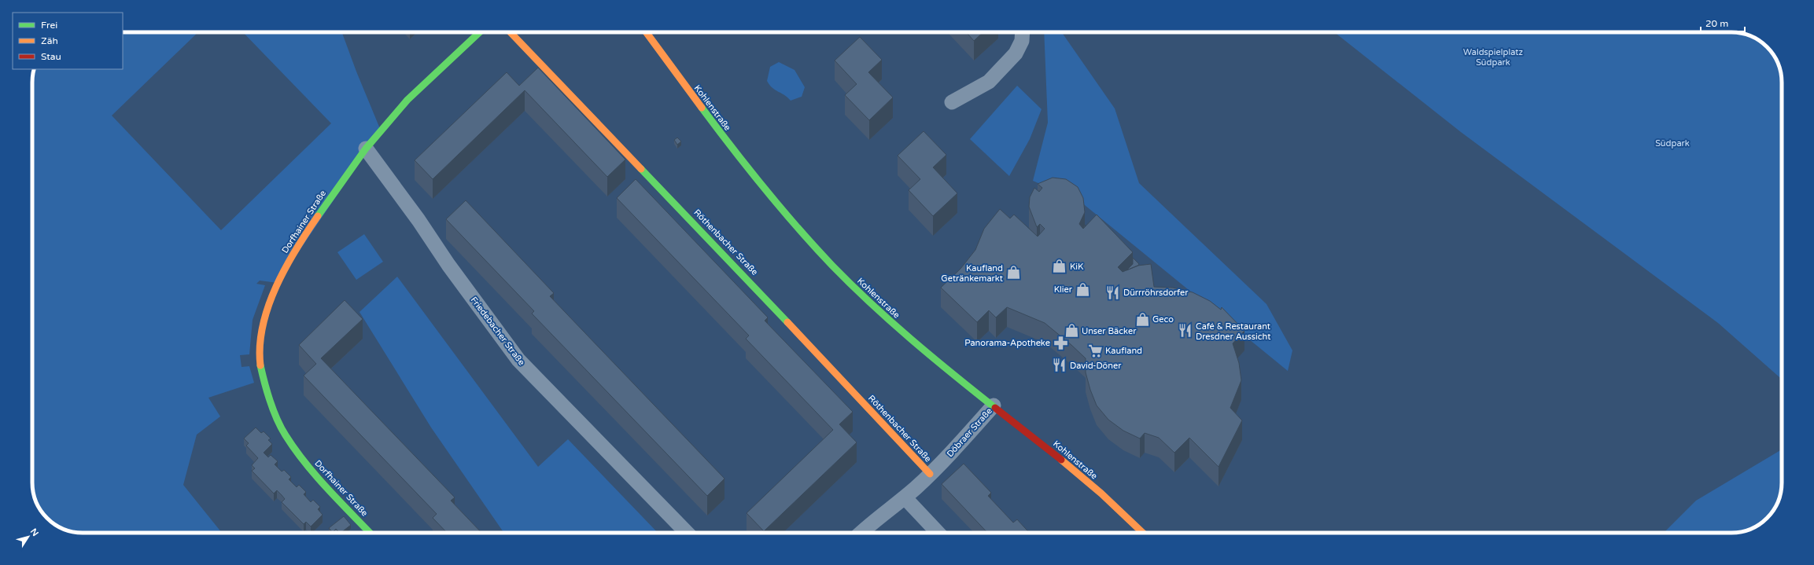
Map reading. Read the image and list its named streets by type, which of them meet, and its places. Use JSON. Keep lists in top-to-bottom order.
{
  "streets": {
    "street": [
      "Kohlenstraße",
      "Dorfhainer Straße",
      "Röthenbacher Straße",
      "Friedebacher Straße",
      "Döbraer Straße"
    ]
  },
  "crossings": [
    ["Kohlenstraße", "Döbraer Straße"],
    ["Dorfhainer Straße", "Friedebacher Straße"],
    ["Röthenbacher Straße", "Döbraer Straße"]
  ],
  "parks": ["Waldspielplatz Südpark", "Südpark"],
  "places": {
    "shop": [
      "KiK",
      "Kaufland Getränkemarkt",
      "Klier",
      "Geco",
      "Unser Bäcker"
    ],
    "restaurant": ["Dürrröhrsdorfer", "Café & Restaurant Dresdner Aussicht", "David-Döner"],
    "pharmacy": ["Panorama-Apotheke"],
    "supermarket": ["Kaufland"]
  },
  "legend": ["Frei", "Zäh", "Stau"],
  "scale_bar": "20 m",
  "north": "top right"
}
